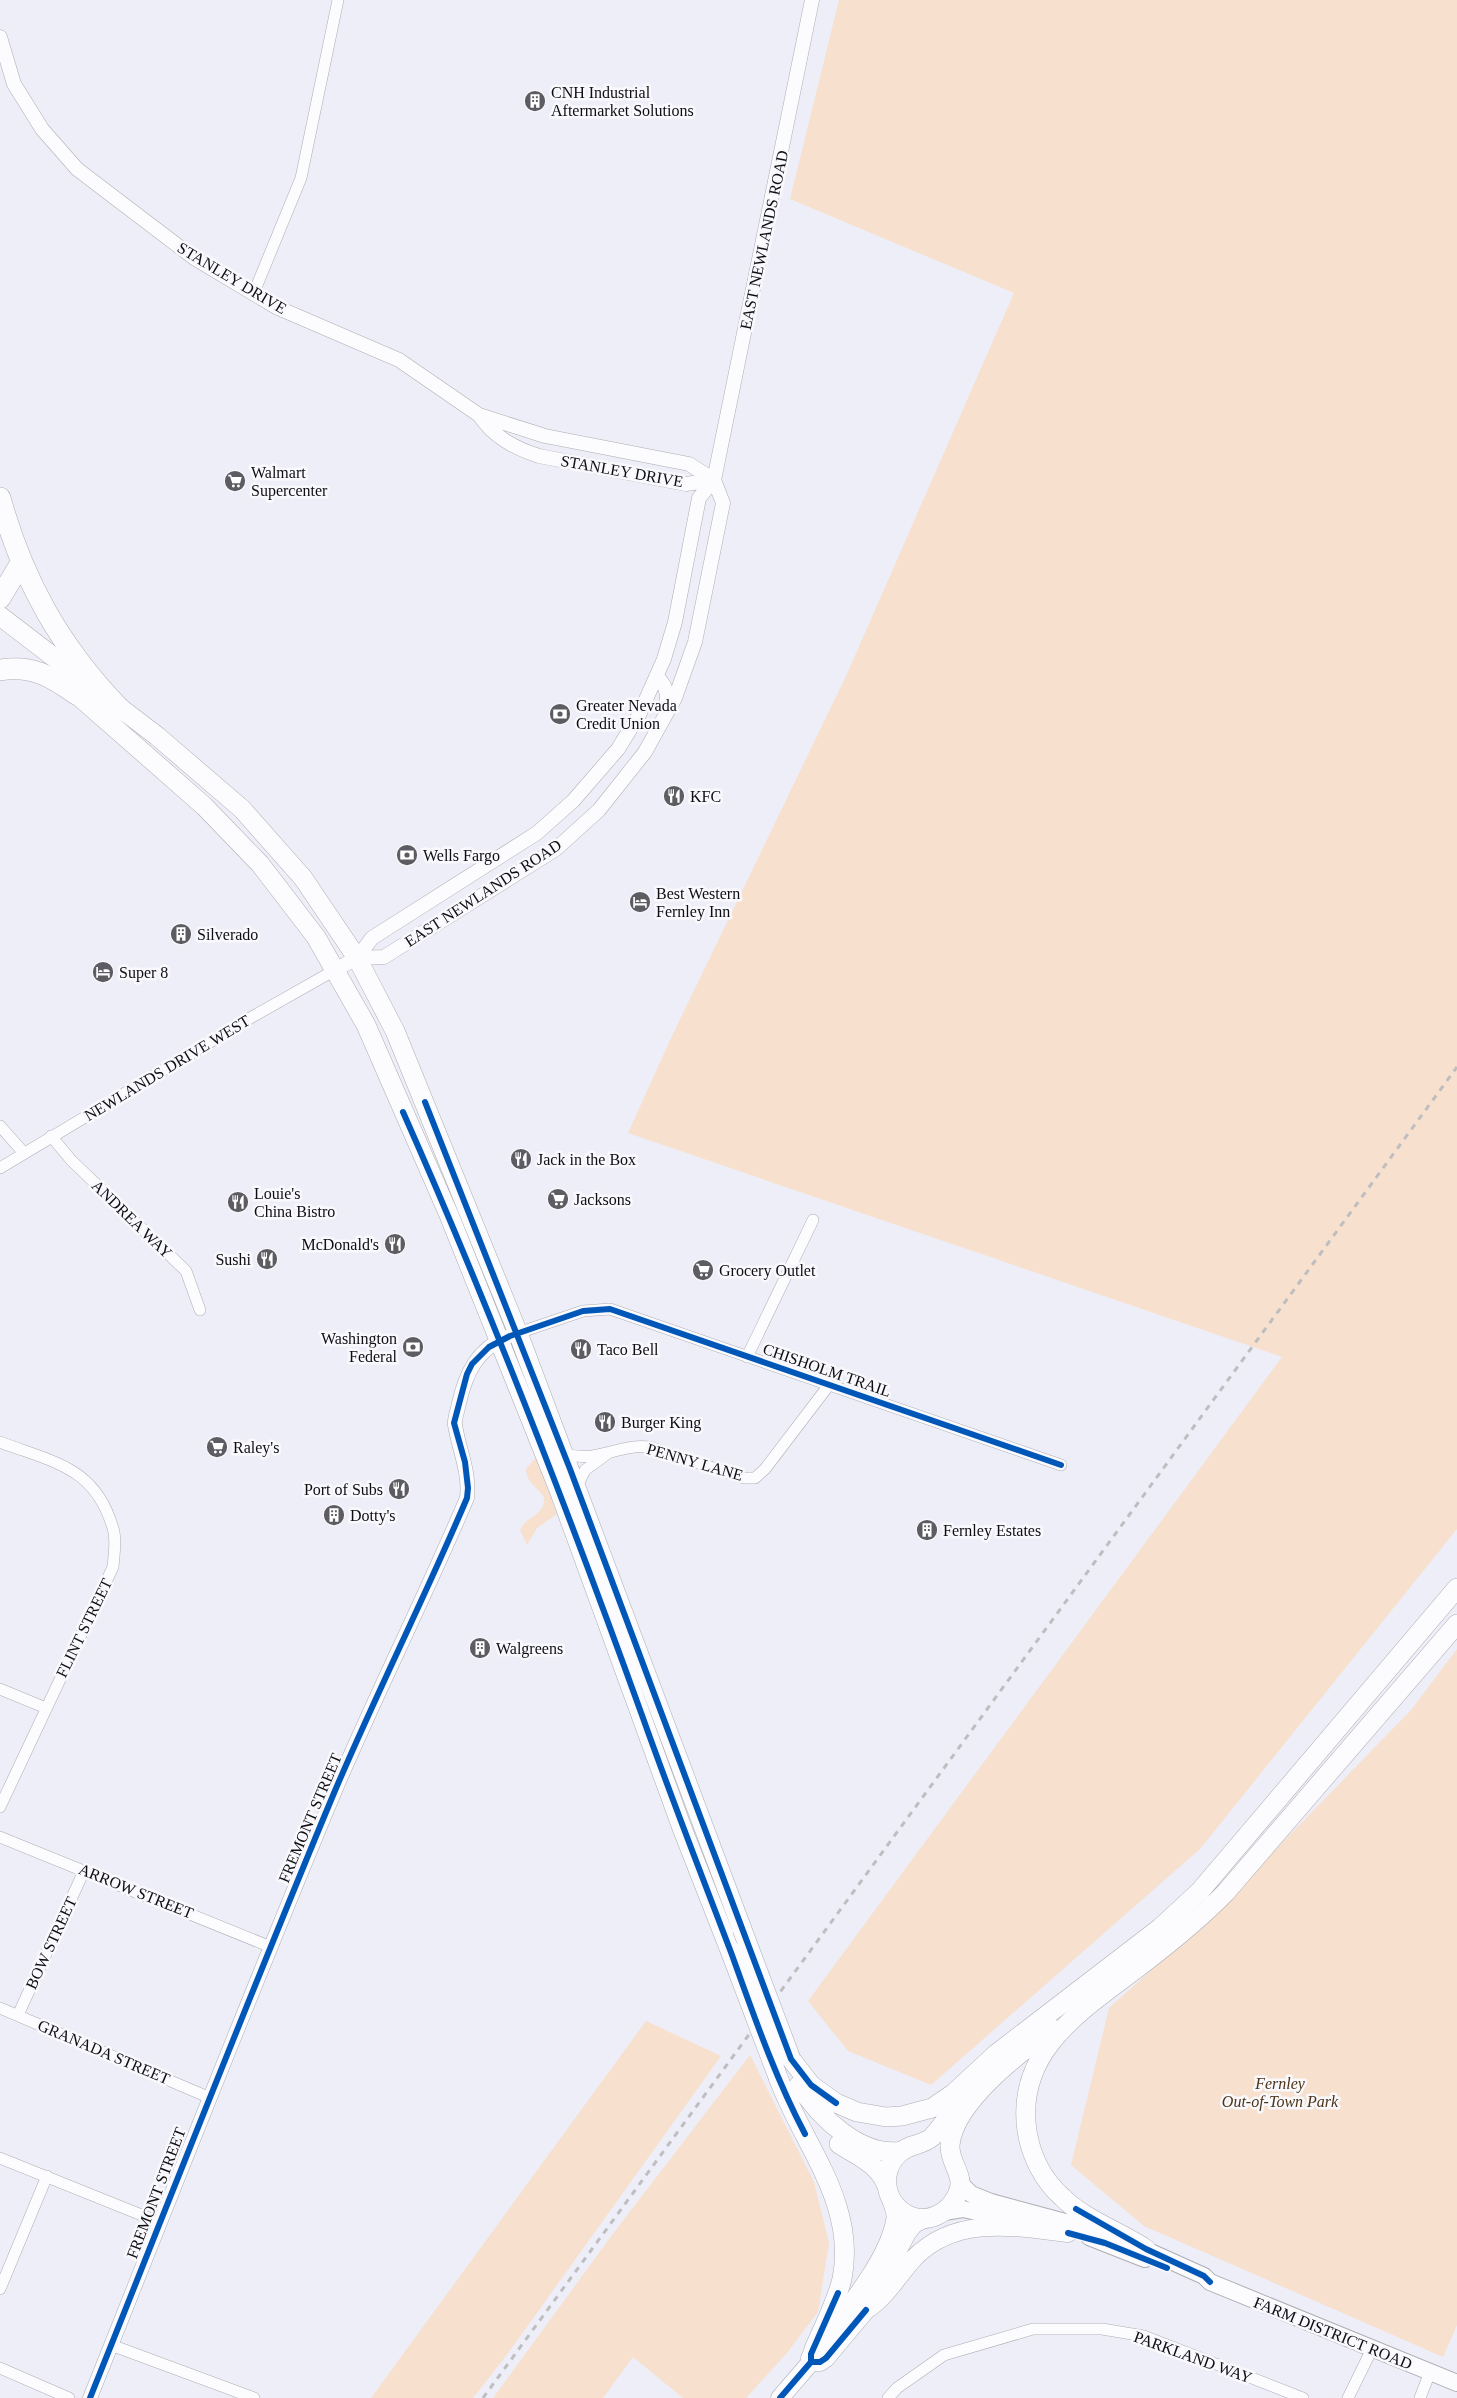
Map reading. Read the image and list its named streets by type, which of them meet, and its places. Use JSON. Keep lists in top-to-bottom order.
{
  "streets": {
    "main road": ["FARM DISTRICT ROAD"],
    "street": [
      "EAST NEWLANDS ROAD",
      "STANLEY DRIVE",
      "NEWLANDS DRIVE WEST",
      "ANDREA WAY",
      "CHISHOLM TRAIL",
      "PENNY LANE",
      "FLINT STREET",
      "FREMONT STREET",
      "ARROW STREET",
      "BOW STREET",
      "GRANADA STREET",
      "PARKLAND WAY"
    ]
  },
  "crossings": [
    ["EAST NEWLANDS ROAD", "STANLEY DRIVE"],
    ["EAST NEWLANDS ROAD", "NEWLANDS DRIVE WEST"],
    ["NEWLANDS DRIVE WEST", "ANDREA WAY"],
    ["CHISHOLM TRAIL", "PENNY LANE"],
    ["CHISHOLM TRAIL", "FREMONT STREET"],
    ["FREMONT STREET", "ARROW STREET"],
    ["FREMONT STREET", "GRANADA STREET"],
    ["ARROW STREET", "BOW STREET"],
    ["BOW STREET", "GRANADA STREET"]
  ],
  "parks": ["Fernley Out-of-Town Park"],
  "places": {
    "building": [
      "CNH Industrial Aftermarket Solutions",
      "Silverado",
      "Dotty's",
      "Fernley Estates",
      "Walgreens"
    ],
    "supermarket": [
      "Walmart Supercenter",
      "Jacksons",
      "Grocery Outlet",
      "Raley's"
    ],
    "bank": ["Greater Nevada Credit Union", "Wells Fargo", "Washington Federal"],
    "restaurant": [
      "KFC",
      "Jack in the Box",
      "Louie's China Bistro",
      "McDonald's",
      "Sushi",
      "Taco Bell",
      "Burger King",
      "Port of Subs"
    ],
    "hotel": ["Best Western Fernley Inn", "Super 8"]
  }
}
